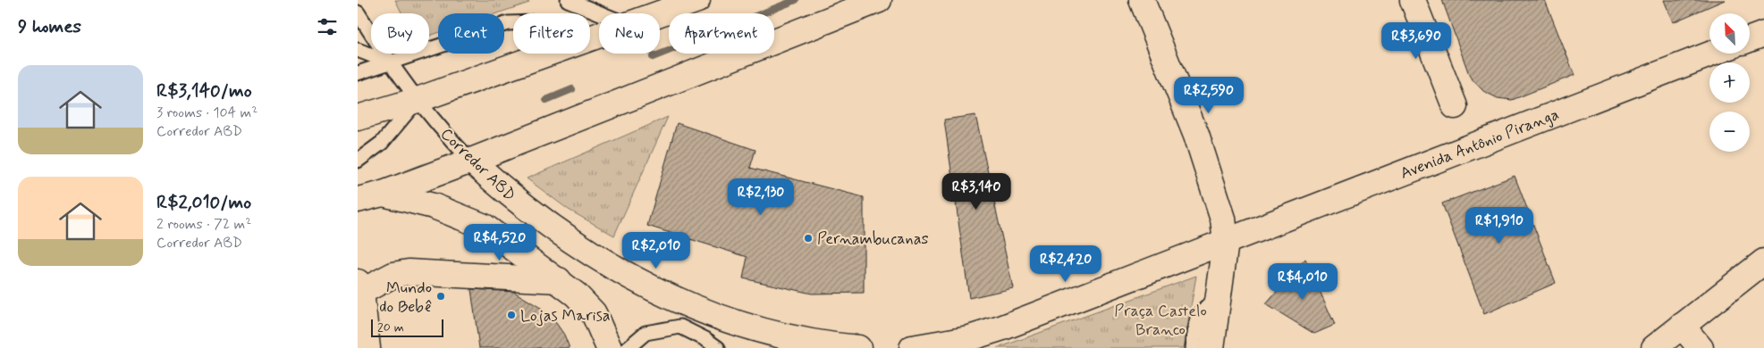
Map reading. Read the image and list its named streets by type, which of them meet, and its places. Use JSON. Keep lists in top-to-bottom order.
{
  "streets": {
    "street": ["Avenida Antônio Piranga", "Corredor ABD"]
  },
  "parks": ["Praça Castelo Branco"],
  "places": ["Pernambucanas", "Mundo do Bebê", "Lojas Marisa"],
  "scale_bar": "20 m",
  "north": "top left",
  "page": {
    "heading": "9 homes",
    "map_buttons": ["+", "−"],
    "chip": [
      "Buy",
      "Rent",
      "Filters",
      "New",
      "Apartment"
    ],
    "price": [
      "R$3,690",
      "R$2,590",
      "R$3,140",
      "R$2,130",
      "R$1,910",
      "R$4,520",
      "R$2,010",
      "R$2,420",
      "R$4,010"
    ],
    "list": [
      {
        "name": "R$3,140/mo",
        "note": "3 rooms · 104 m² · Corredor ABD"
      },
      {
        "name": "R$2,010/mo",
        "note": "2 rooms · 72 m² · Corredor ABD"
      }
    ],
    "scale": "20 m"
  }
}
